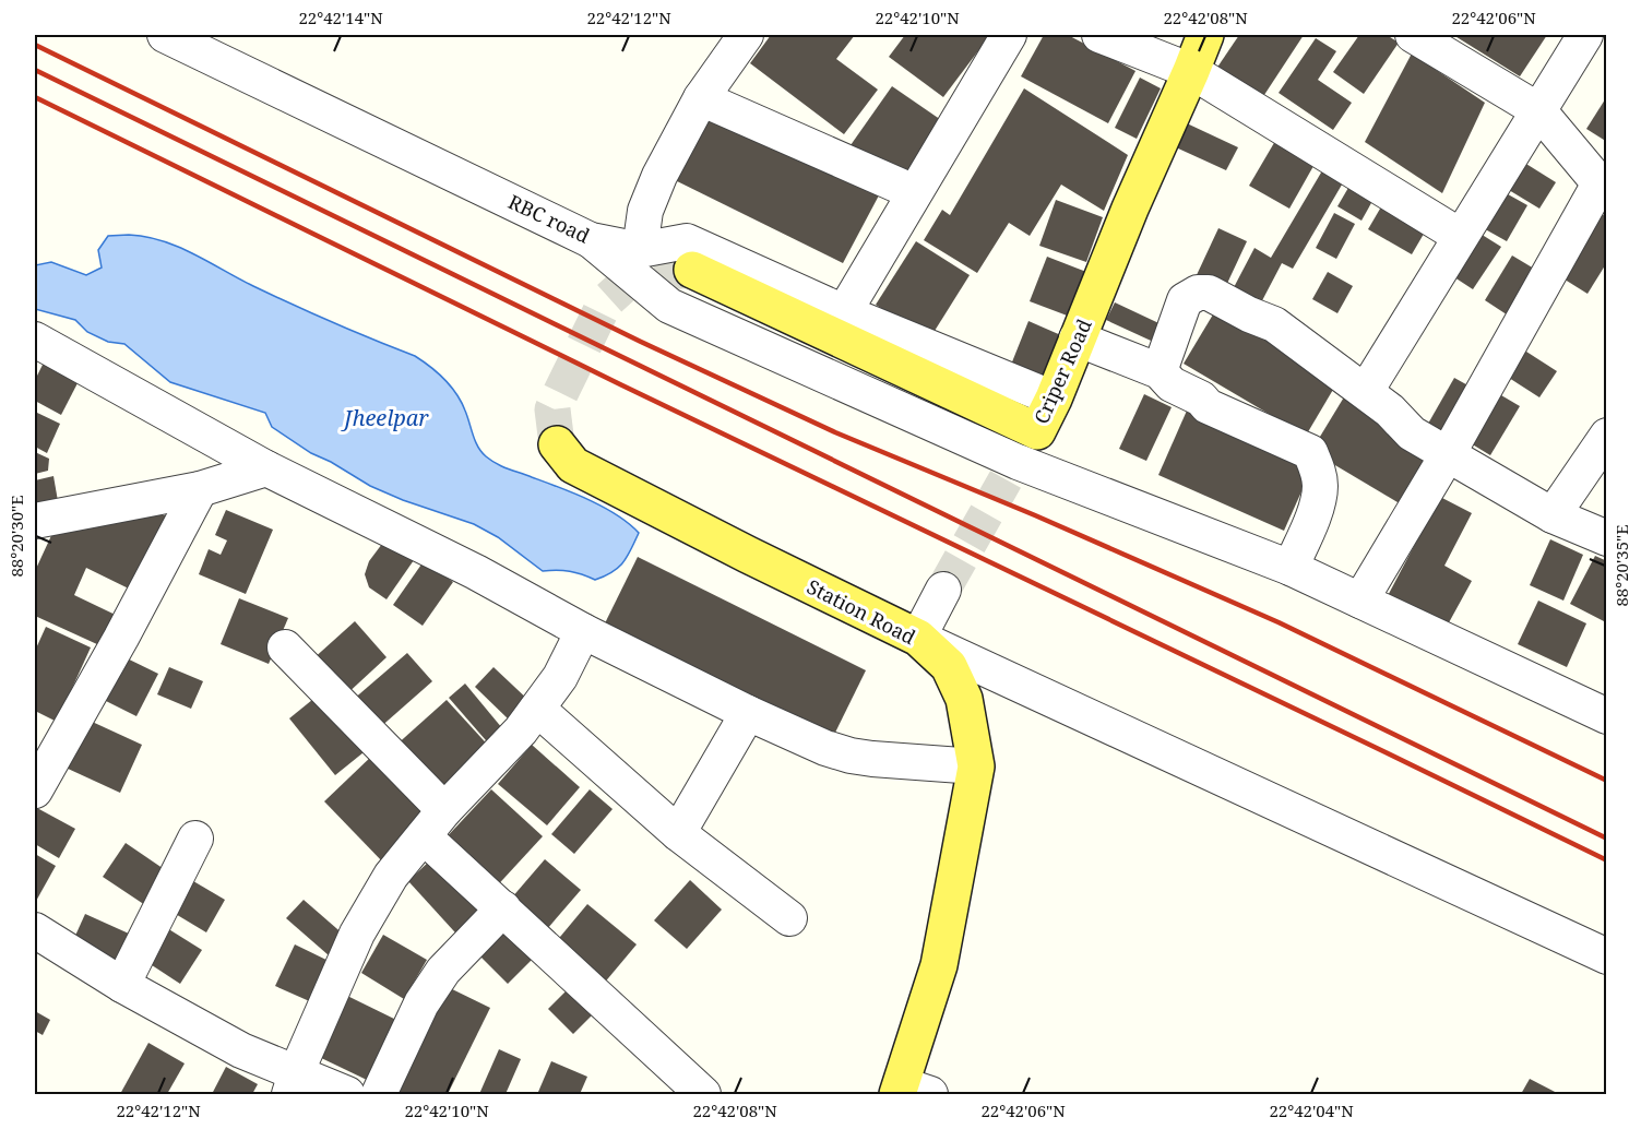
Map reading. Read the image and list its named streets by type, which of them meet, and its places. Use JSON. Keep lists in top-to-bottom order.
{
  "streets": {
    "main road": ["Criper Road", "Station Road"],
    "street": ["RBC road"]
  },
  "crossings": [
    ["RBC road", "Criper Road"]
  ],
  "water": ["Jheelpar"],
  "coordinates": [
    "22°42'14\"N",
    "22°42'12\"N",
    "22°42'10\"N",
    "22°42'08\"N",
    "22°42'06\"N",
    "88°20'30\"E",
    "88°20'35\"E",
    "22°42'04\"N"
  ]
}
